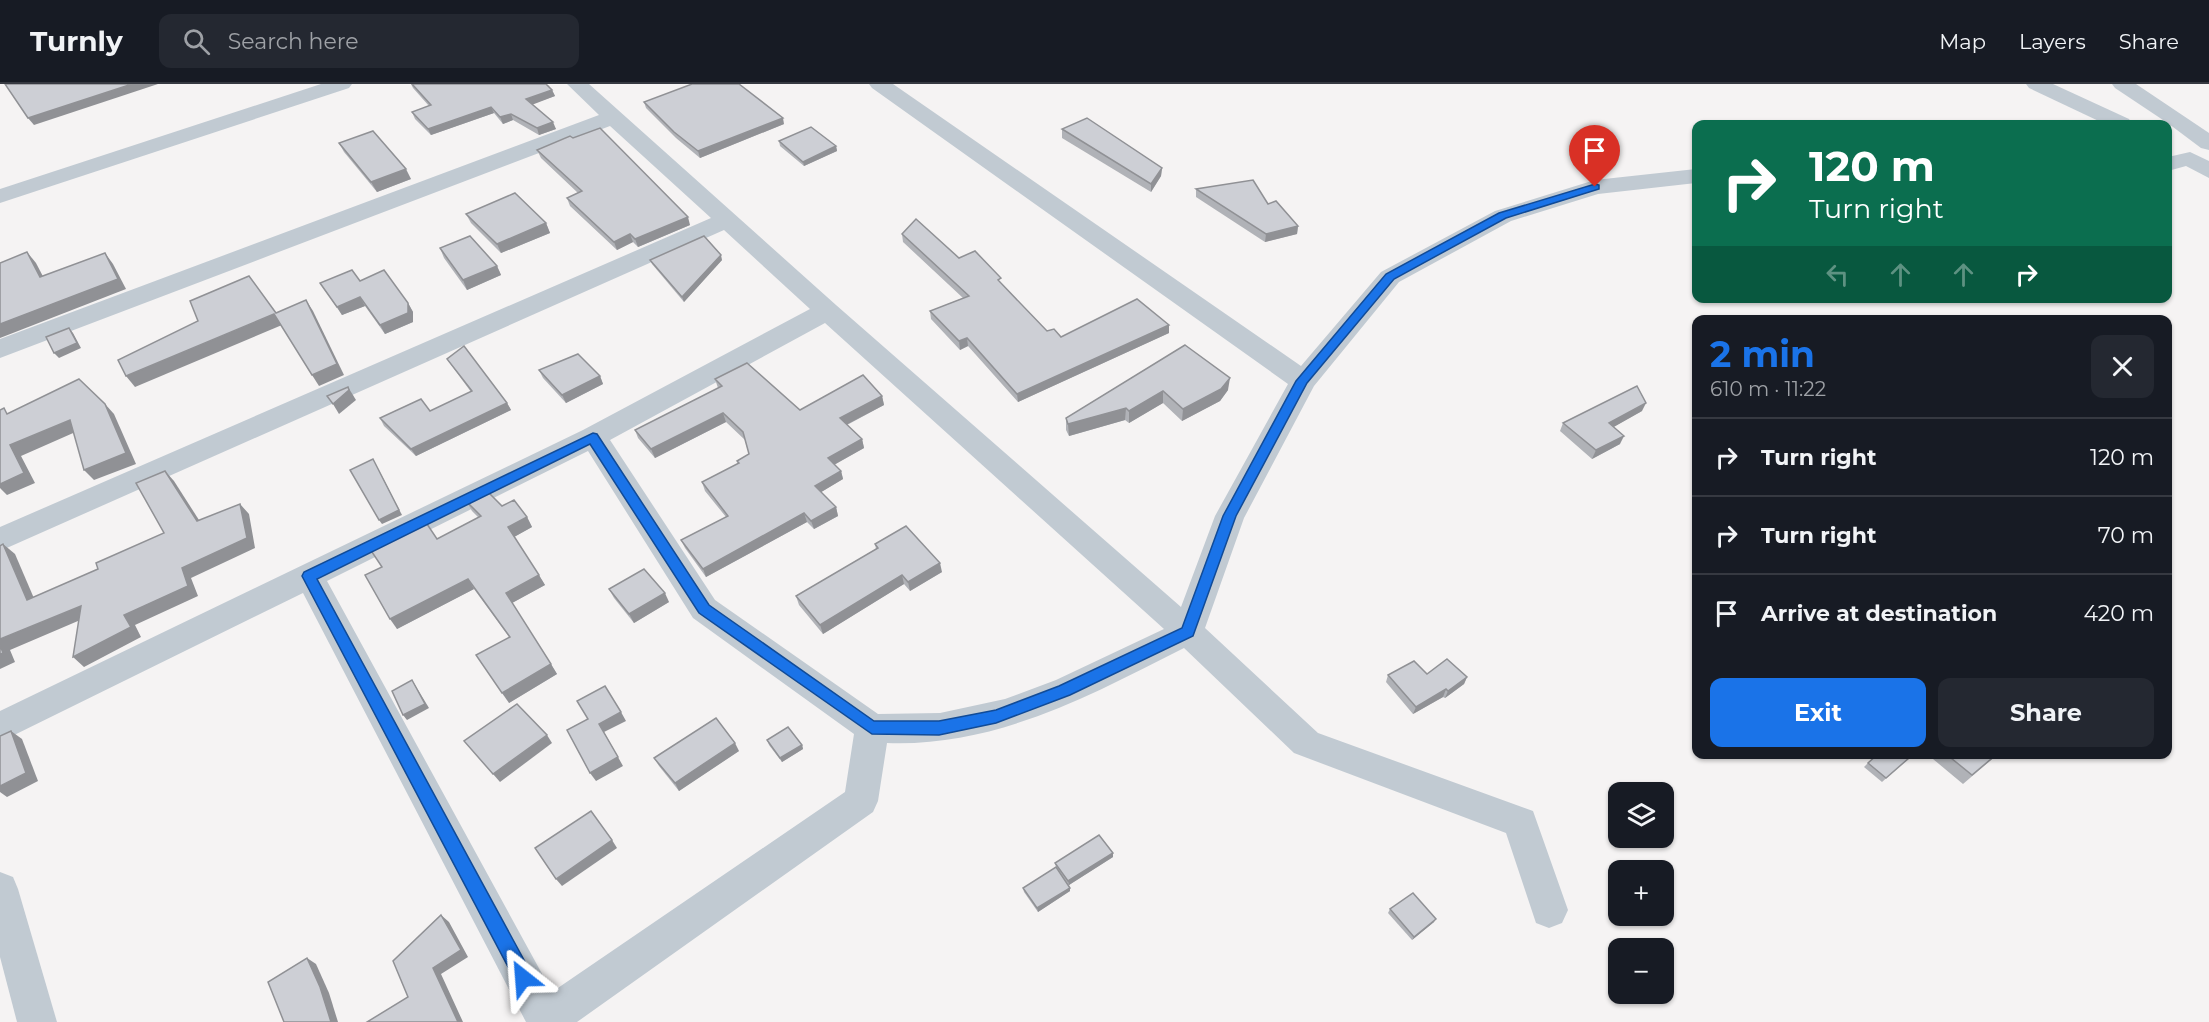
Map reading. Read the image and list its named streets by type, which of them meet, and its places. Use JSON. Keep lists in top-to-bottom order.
{
  "page": {
    "header": "Turnly",
    "search": "Search here",
    "nav": ["Map", "Layers", "Share"],
    "turn": ["120 m", "Turn right"],
    "heading": ["2 min", "610 m · 11:22"],
    "list": [
      {
        "name": "Turn right",
        "value": "120 m"
      },
      {
        "name": "Turn right",
        "value": "70 m"
      },
      {
        "name": "Arrive at destination",
        "value": "420 m"
      }
    ],
    "buttons": ["Exit", "Share"],
    "map_buttons": ["+", "−"]
  }
}
